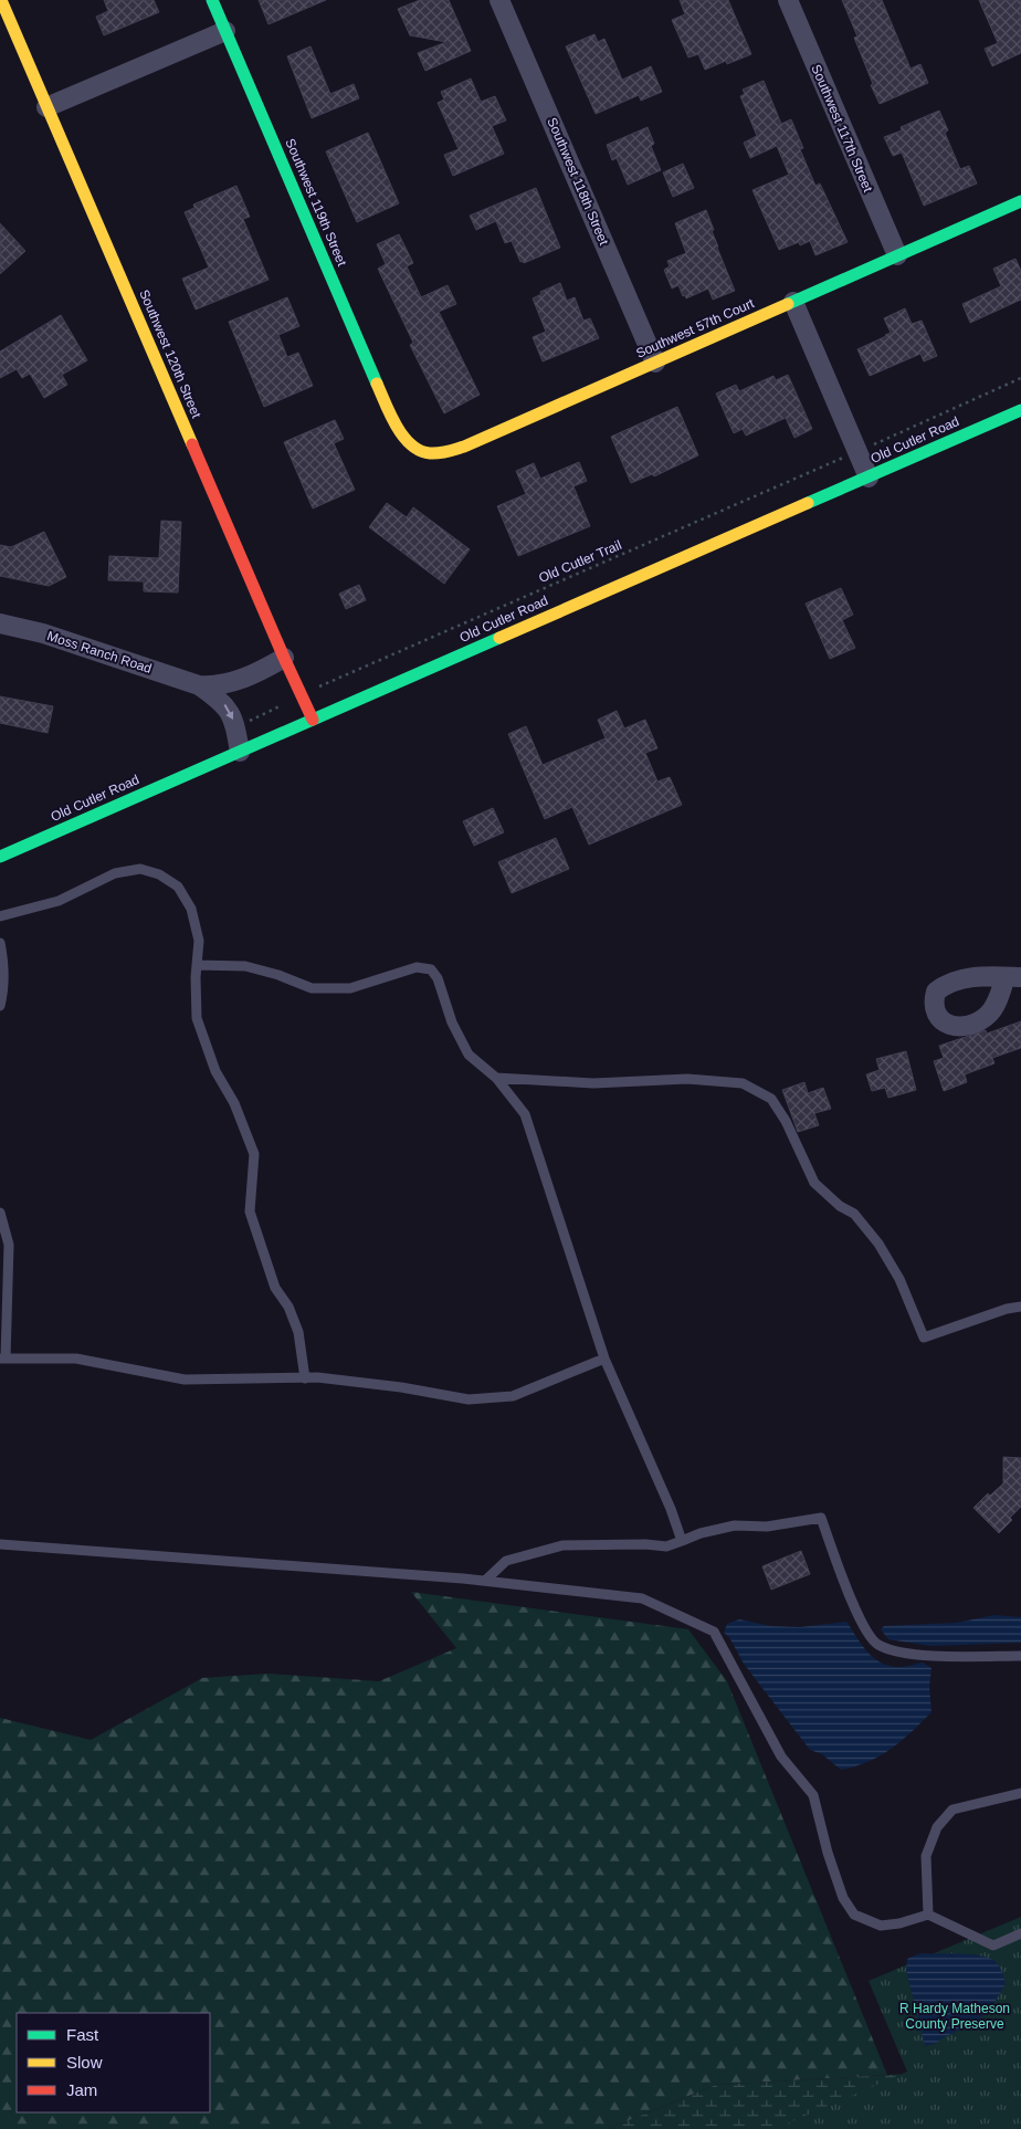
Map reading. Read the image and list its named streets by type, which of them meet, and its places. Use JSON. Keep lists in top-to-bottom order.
{
  "streets": {
    "street": [
      "Southwest 117th Street",
      "Southwest 118th Street",
      "Southwest 119th Street",
      "Southwest 57th Court",
      "Southwest 120th Street",
      "Old Cutler Road",
      "Moss Ranch Road"
    ],
    "path": ["Old Cutler Trail"]
  },
  "crossings": [
    ["Southwest 117th Street", "Southwest 57th Court"],
    ["Southwest 118th Street", "Southwest 57th Court"],
    ["Southwest 119th Street", "Southwest 57th Court"],
    ["Southwest 120th Street", "Old Cutler Road"],
    ["Southwest 120th Street", "Moss Ranch Road"],
    ["Old Cutler Road", "Moss Ranch Road"]
  ],
  "parks": ["R Hardy Matheson County Preserve"],
  "legend": ["Fast", "Slow", "Jam"]
}
